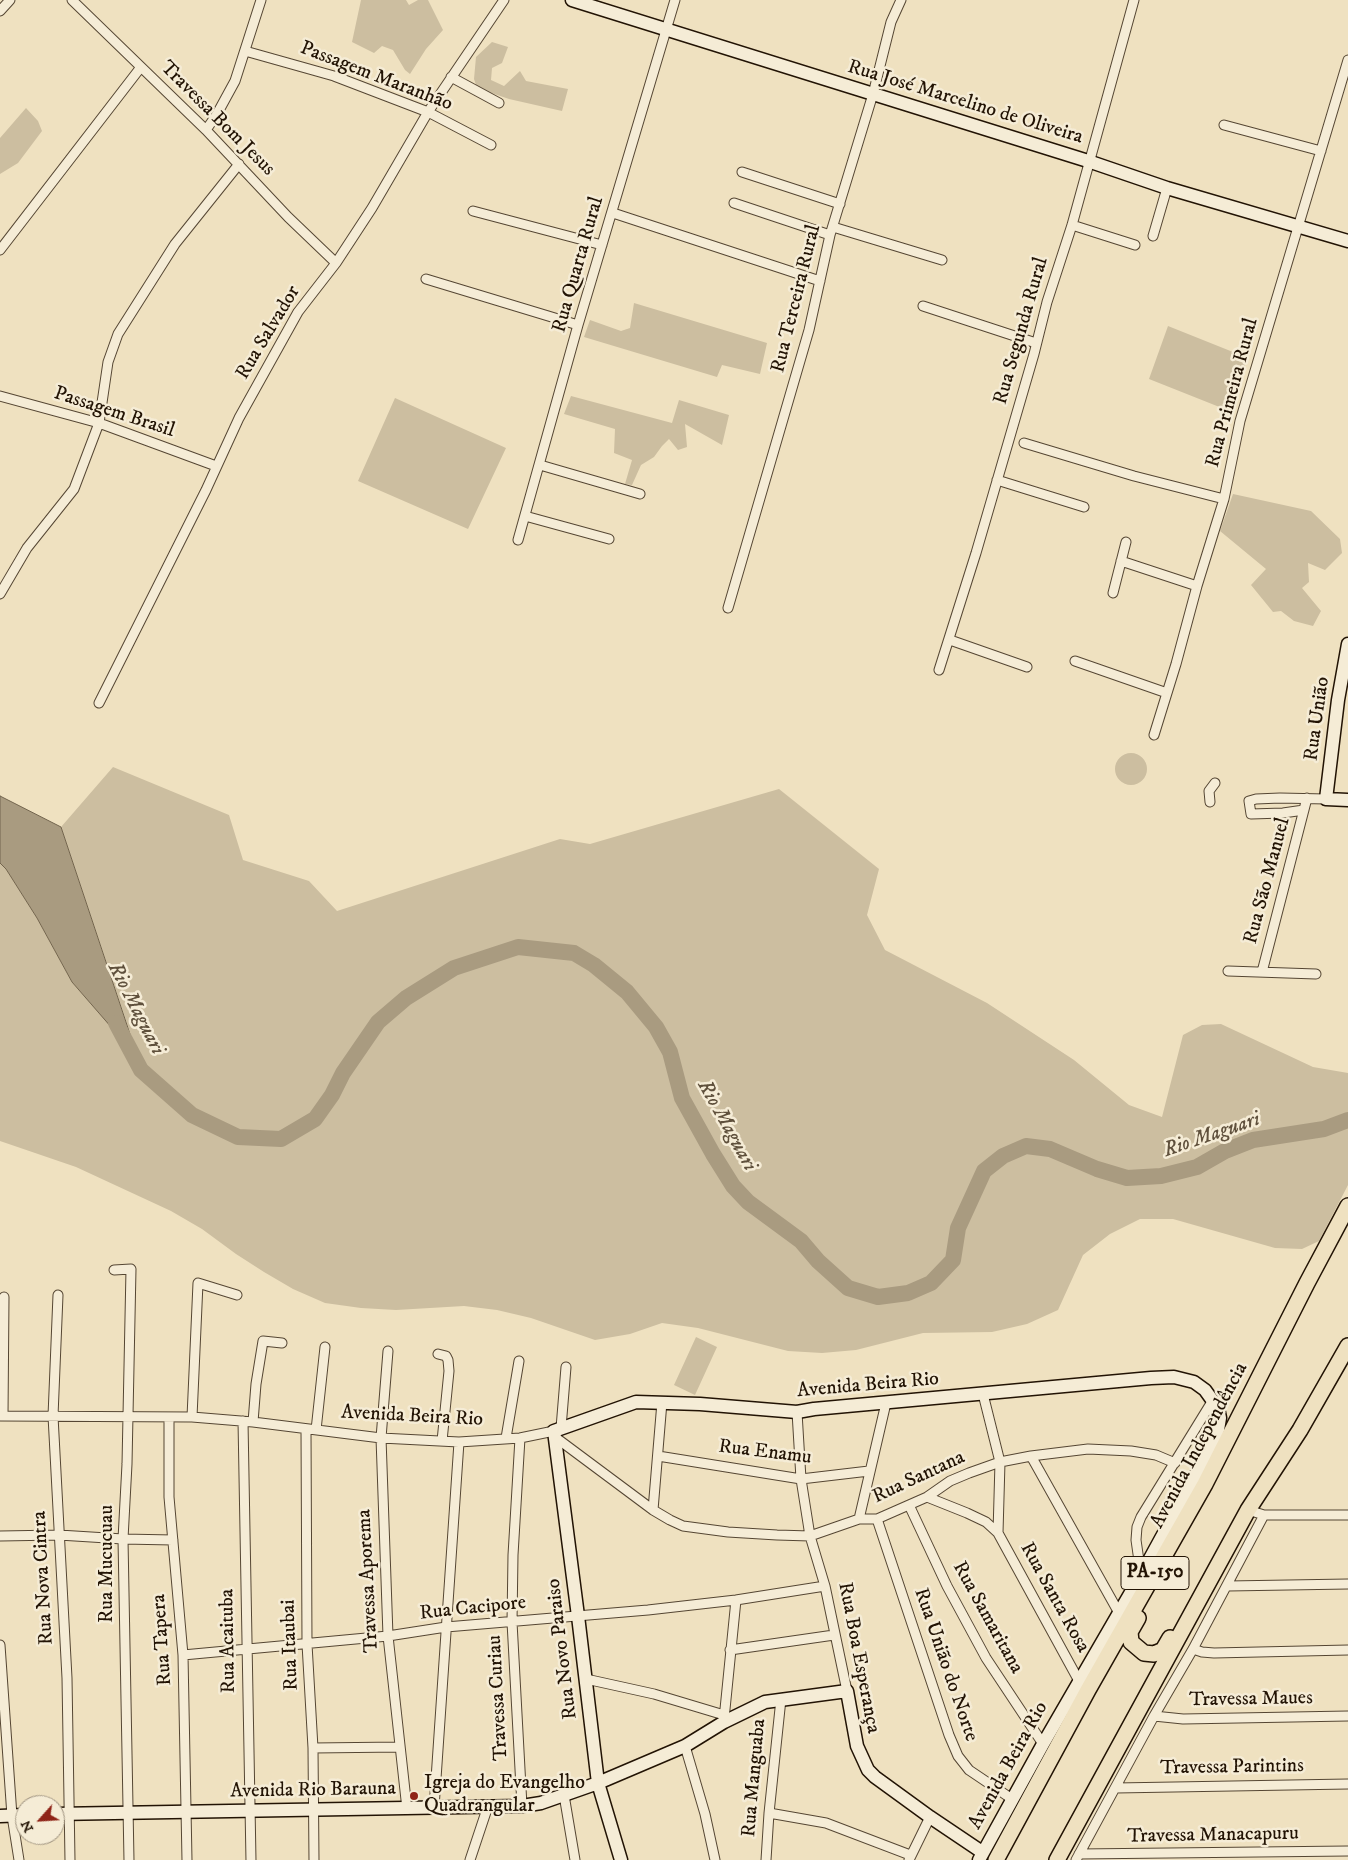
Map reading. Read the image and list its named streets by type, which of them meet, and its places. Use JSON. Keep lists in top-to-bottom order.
{
  "streets": {
    "main road": ["Avenida Independência", "PA-150"],
    "street": [
      "Passagem Maranhão",
      "Rua José Marcelino de Oliveira",
      "Travessa Bom Jesus",
      "Rua Quarta Rural",
      "Rua Terceira Rural",
      "Rua Segunda Rural",
      "Rua Salvador",
      "Rua Primeira Rural",
      "Passagem Brasil",
      "Rua União",
      "Rua São Manuel",
      "Avenida Beira Rio",
      "Rua Enamu",
      "Rua Santana",
      "Rua Mucucuau",
      "Rua Nova Cintra",
      "Travessa Aporema",
      "Rua Santa Rosa",
      "Rua Cacipore",
      "Rua Samaritana",
      "Rua Tapera",
      "Rua Acaituba",
      "Rua Itaubai",
      "Rua Novo Paraiso",
      "Rua Boa Esperança",
      "Rua União do Norte",
      "Travessa Curiau",
      "Travessa Maues",
      "Travessa Parintins",
      "Rua Manguaba",
      "Avenida Rio Barauna",
      "Travessa Manacapuru"
    ]
  },
  "crossings": [
    ["Passagem Maranhão", "Rua Salvador"],
    ["Rua José Marcelino de Oliveira", "Rua Quarta Rural"],
    ["Rua José Marcelino de Oliveira", "Rua Terceira Rural"],
    ["Rua José Marcelino de Oliveira", "Rua Segunda Rural"],
    ["Rua José Marcelino de Oliveira", "Rua Primeira Rural"],
    ["Travessa Bom Jesus", "Rua Salvador"],
    ["Rua Salvador", "Passagem Brasil"],
    ["Avenida Beira Rio", "Avenida Independência"],
    ["Avenida Beira Rio", "Rua Santana"],
    ["Avenida Beira Rio", "Rua Mucucuau"],
    ["Avenida Beira Rio", "Rua Nova Cintra"],
    ["Avenida Beira Rio", "Travessa Aporema"],
    ["Avenida Beira Rio", "Rua Santa Rosa"],
    ["Avenida Beira Rio", "Rua Samaritana"],
    ["Avenida Beira Rio", "Rua Tapera"],
    ["Avenida Beira Rio", "Rua Acaituba"],
    ["Avenida Beira Rio", "Rua Itaubai"],
    ["Avenida Beira Rio", "Rua Novo Paraiso"],
    ["Avenida Beira Rio", "Rua Boa Esperança"],
    ["Avenida Beira Rio", "Rua União do Norte"],
    ["Avenida Beira Rio", "Travessa Curiau"],
    ["Rua Enamu", "Rua Boa Esperança"],
    ["Rua Santana", "Rua Santa Rosa"],
    ["Rua Santana", "Rua Samaritana"],
    ["Rua Santana", "Rua Novo Paraiso"],
    ["Rua Santana", "Rua Boa Esperança"],
    ["Rua Santana", "Rua União do Norte"],
    ["Rua Mucucuau", "Avenida Rio Barauna"],
    ["Rua Nova Cintra", "Avenida Rio Barauna"],
    ["Travessa Aporema", "Rua Cacipore"],
    ["Travessa Aporema", "Avenida Rio Barauna"],
    ["Rua Cacipore", "Rua Tapera"],
    ["Rua Cacipore", "Rua Acaituba"],
    ["Rua Cacipore", "Rua Itaubai"],
    ["Rua Cacipore", "Rua Novo Paraiso"],
    ["Rua Cacipore", "Rua Boa Esperança"],
    ["Rua Cacipore", "Travessa Curiau"],
    ["Rua Tapera", "Avenida Rio Barauna"],
    ["Rua Acaituba", "Avenida Rio Barauna"],
    ["Rua Itaubai", "Avenida Rio Barauna"],
    ["Rua Novo Paraiso", "Avenida Rio Barauna"],
    ["Rua Boa Esperança", "Avenida Rio Barauna"],
    ["Travessa Curiau", "Avenida Rio Barauna"],
    ["Rua Manguaba", "Avenida Rio Barauna"]
  ],
  "water": ["Rio Maguari"],
  "places": ["Igreja do Evangelho Quadrangular"],
  "north": "bottom left"
}
